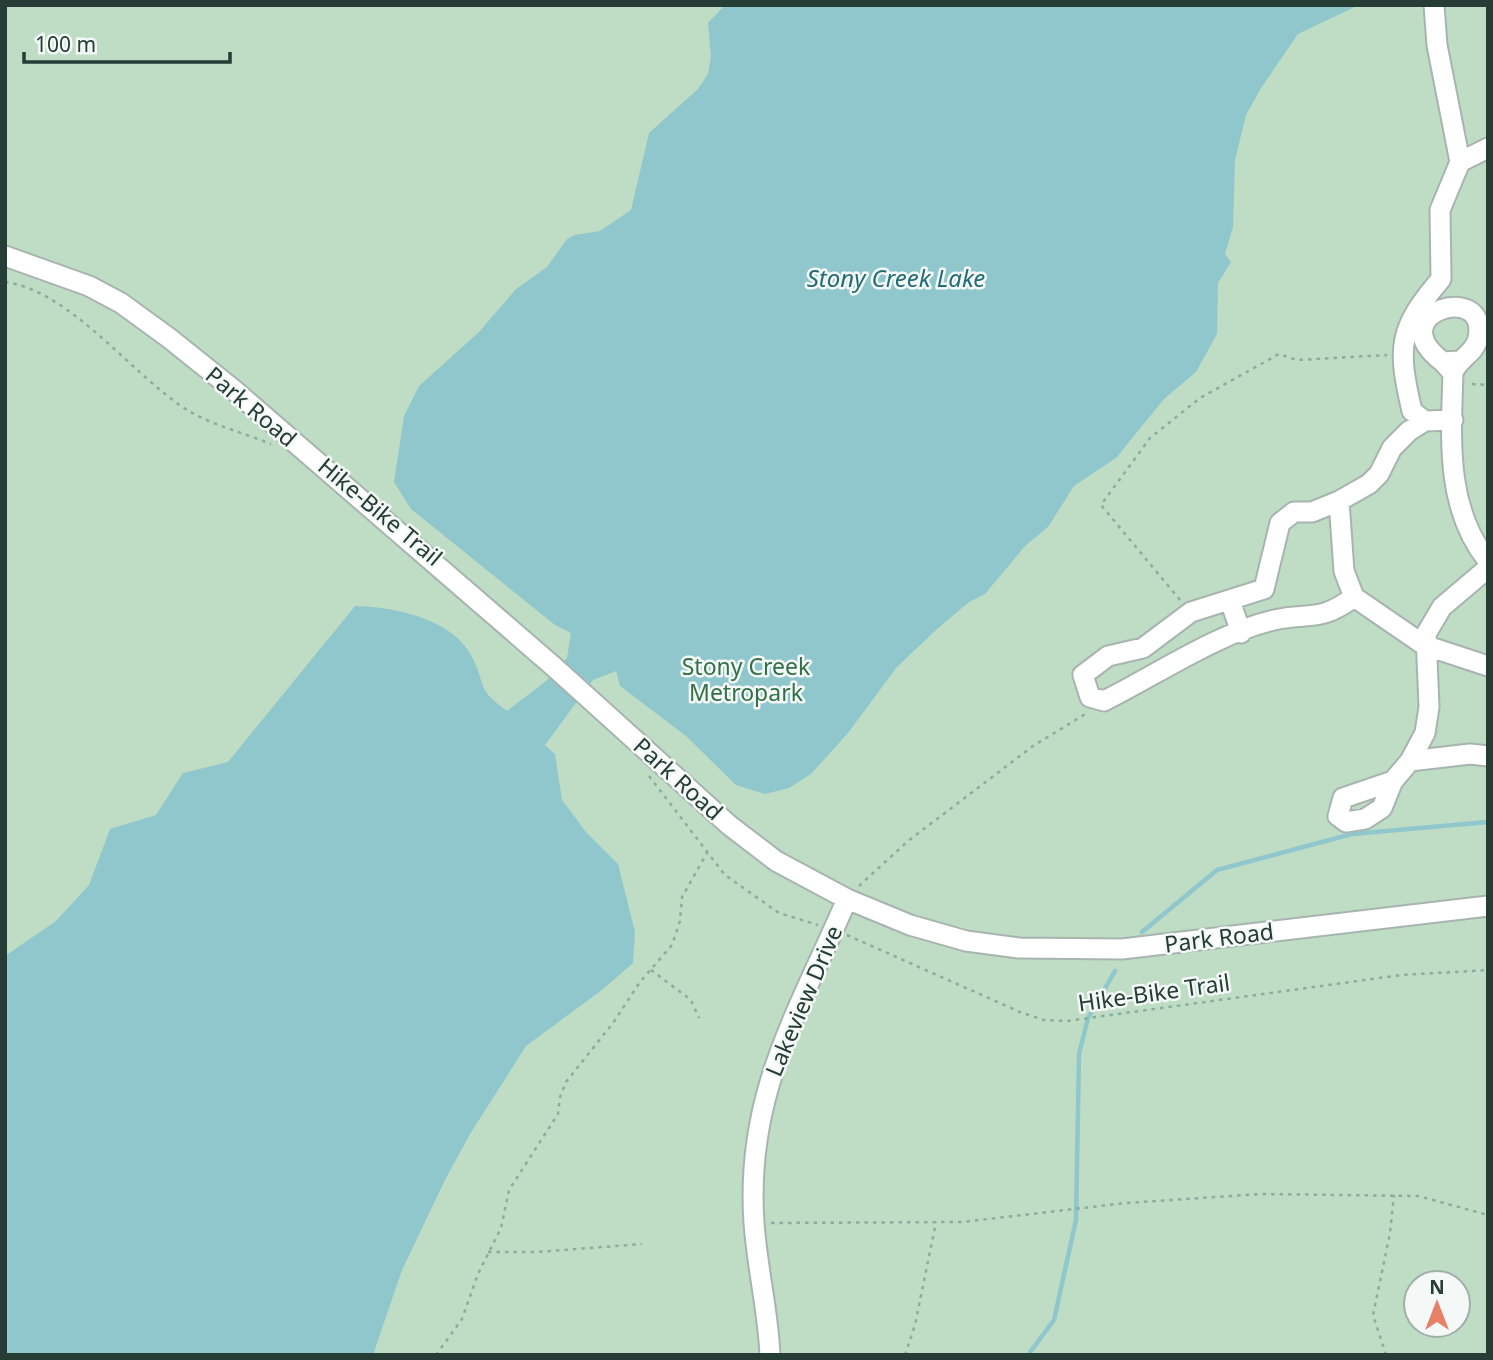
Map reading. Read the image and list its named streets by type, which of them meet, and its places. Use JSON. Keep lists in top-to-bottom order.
{
  "streets": {
    "street": ["Park Road", "Lakeview Drive"],
    "path": ["Hike-Bike Trail"]
  },
  "crossings": [
    ["Park Road", "Lakeview Drive"]
  ],
  "water": ["Stony Creek Lake"],
  "parks": ["Stony Creek Metropark"],
  "scale_bar": "100 m",
  "north": "top"
}
